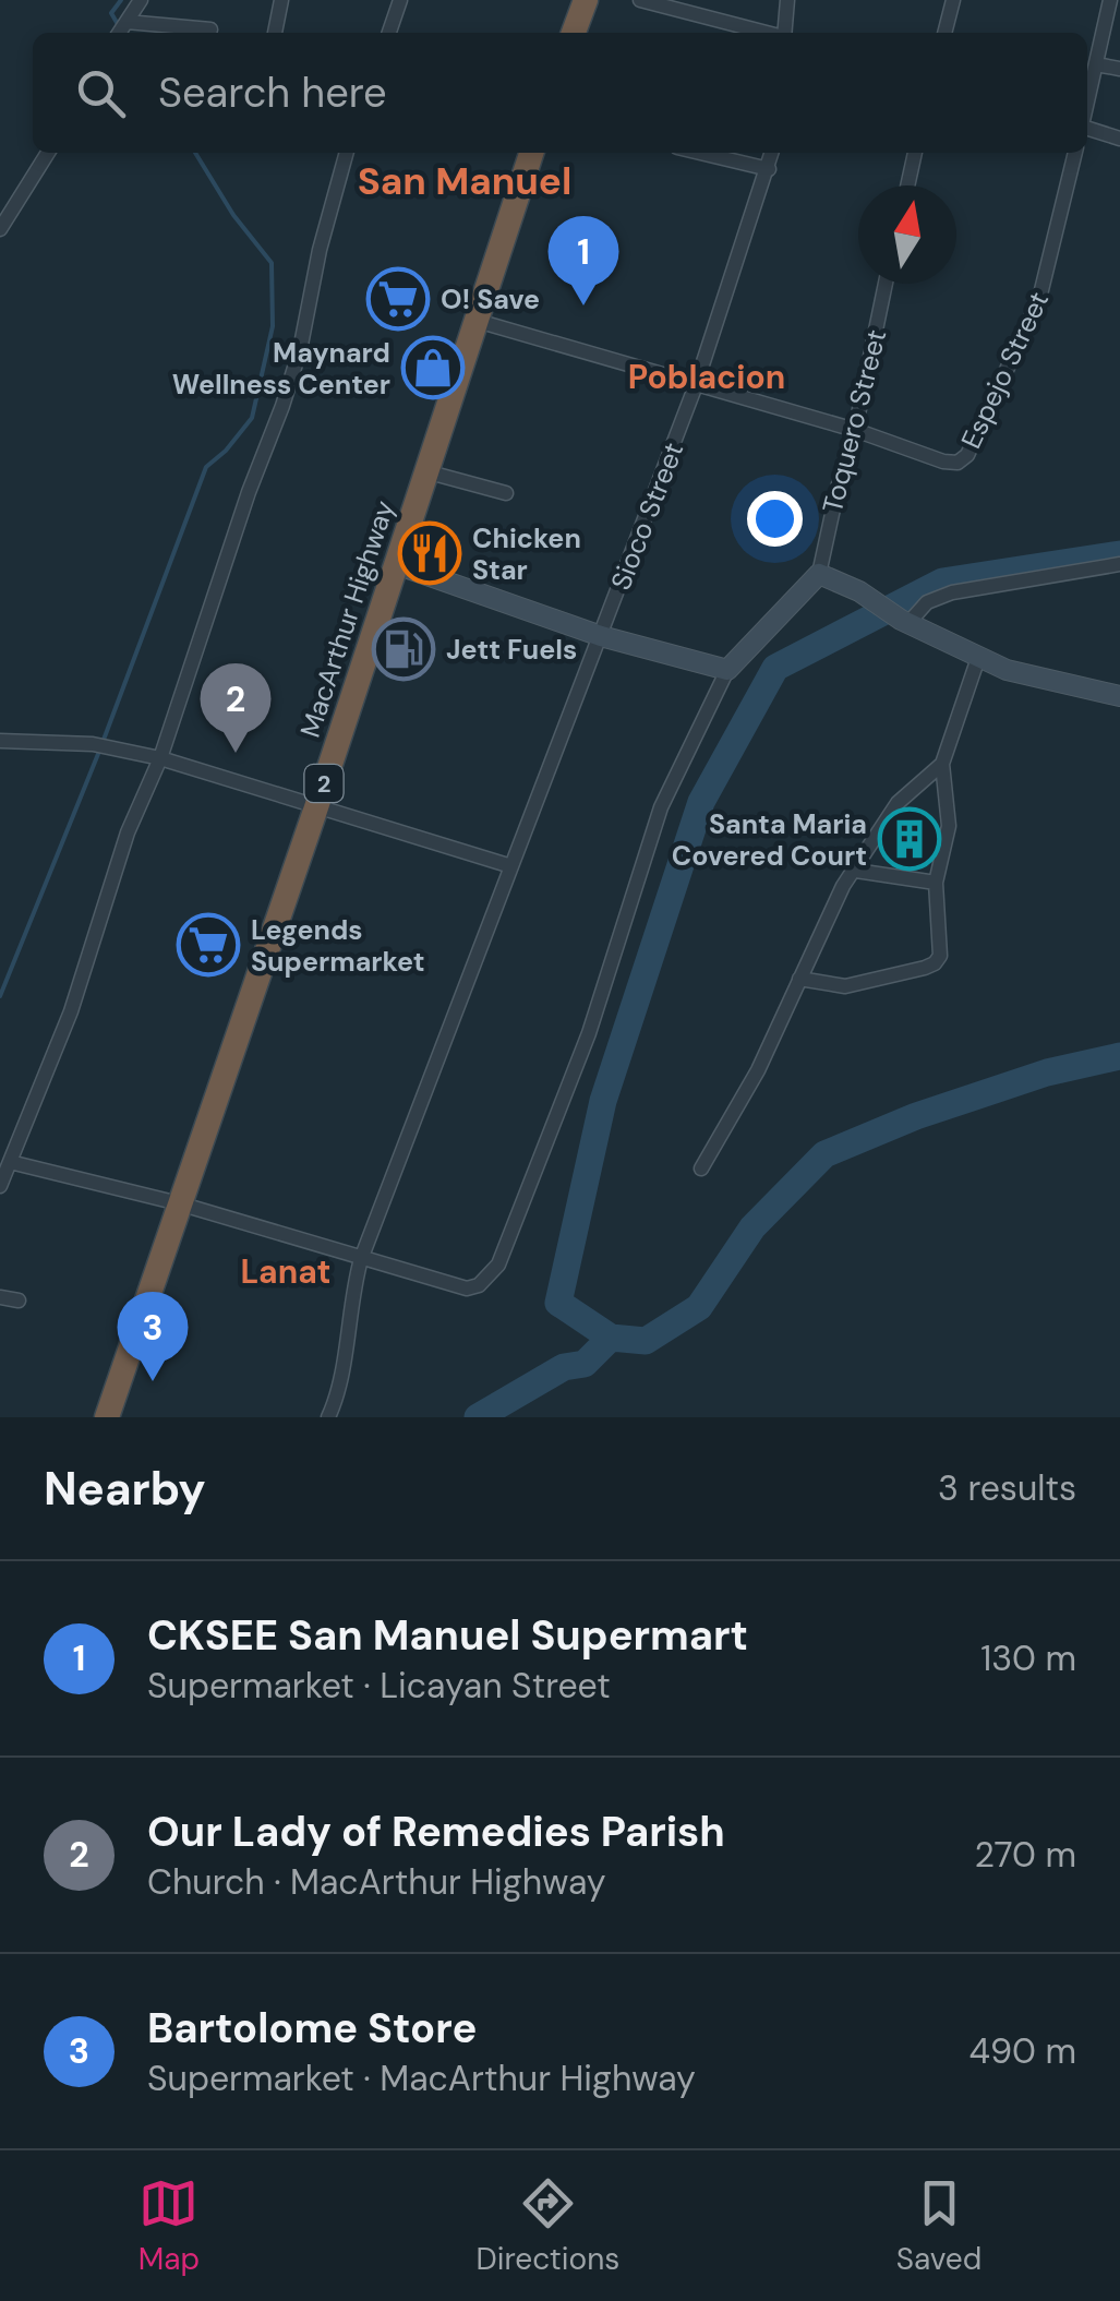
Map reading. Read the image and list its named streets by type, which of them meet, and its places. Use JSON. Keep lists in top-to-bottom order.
{
  "streets": {
    "highway": ["MacArthur Highway", "2"],
    "street": ["Espejo Street", "Toquero Street", "Sioco Street"]
  },
  "crossings": [
    ["Espejo Street", "Toquero Street"]
  ],
  "districts": ["San Manuel", "Poblacion", "Lanat"],
  "places": {
    "supermarket": ["O! Save", "Legends Supermarket"],
    "shop": ["Maynard Wellness Center"],
    "restaurant": ["Chicken Star"],
    "fuel station": ["Jett Fuels"],
    "building": ["Santa Maria Covered Court"]
  },
  "north": "top",
  "page": {
    "search": "Search here",
    "pins": ["1", "2", "3"],
    "heading": ["Nearby", "3 results"],
    "list": [
      {
        "mark": "1",
        "name": "CKSEE San Manuel Supermart",
        "note": "Supermarket · Licayan Street",
        "value": "130 m"
      },
      {
        "mark": "2",
        "name": "Our Lady of Remedies Parish",
        "note": "Church · MacArthur Highway",
        "value": "270 m"
      },
      {
        "mark": "3",
        "name": "Bartolome Store",
        "note": "Supermarket · MacArthur Highway",
        "value": "490 m"
      }
    ],
    "nav": ["Map", "Directions", "Saved"]
  }
}
